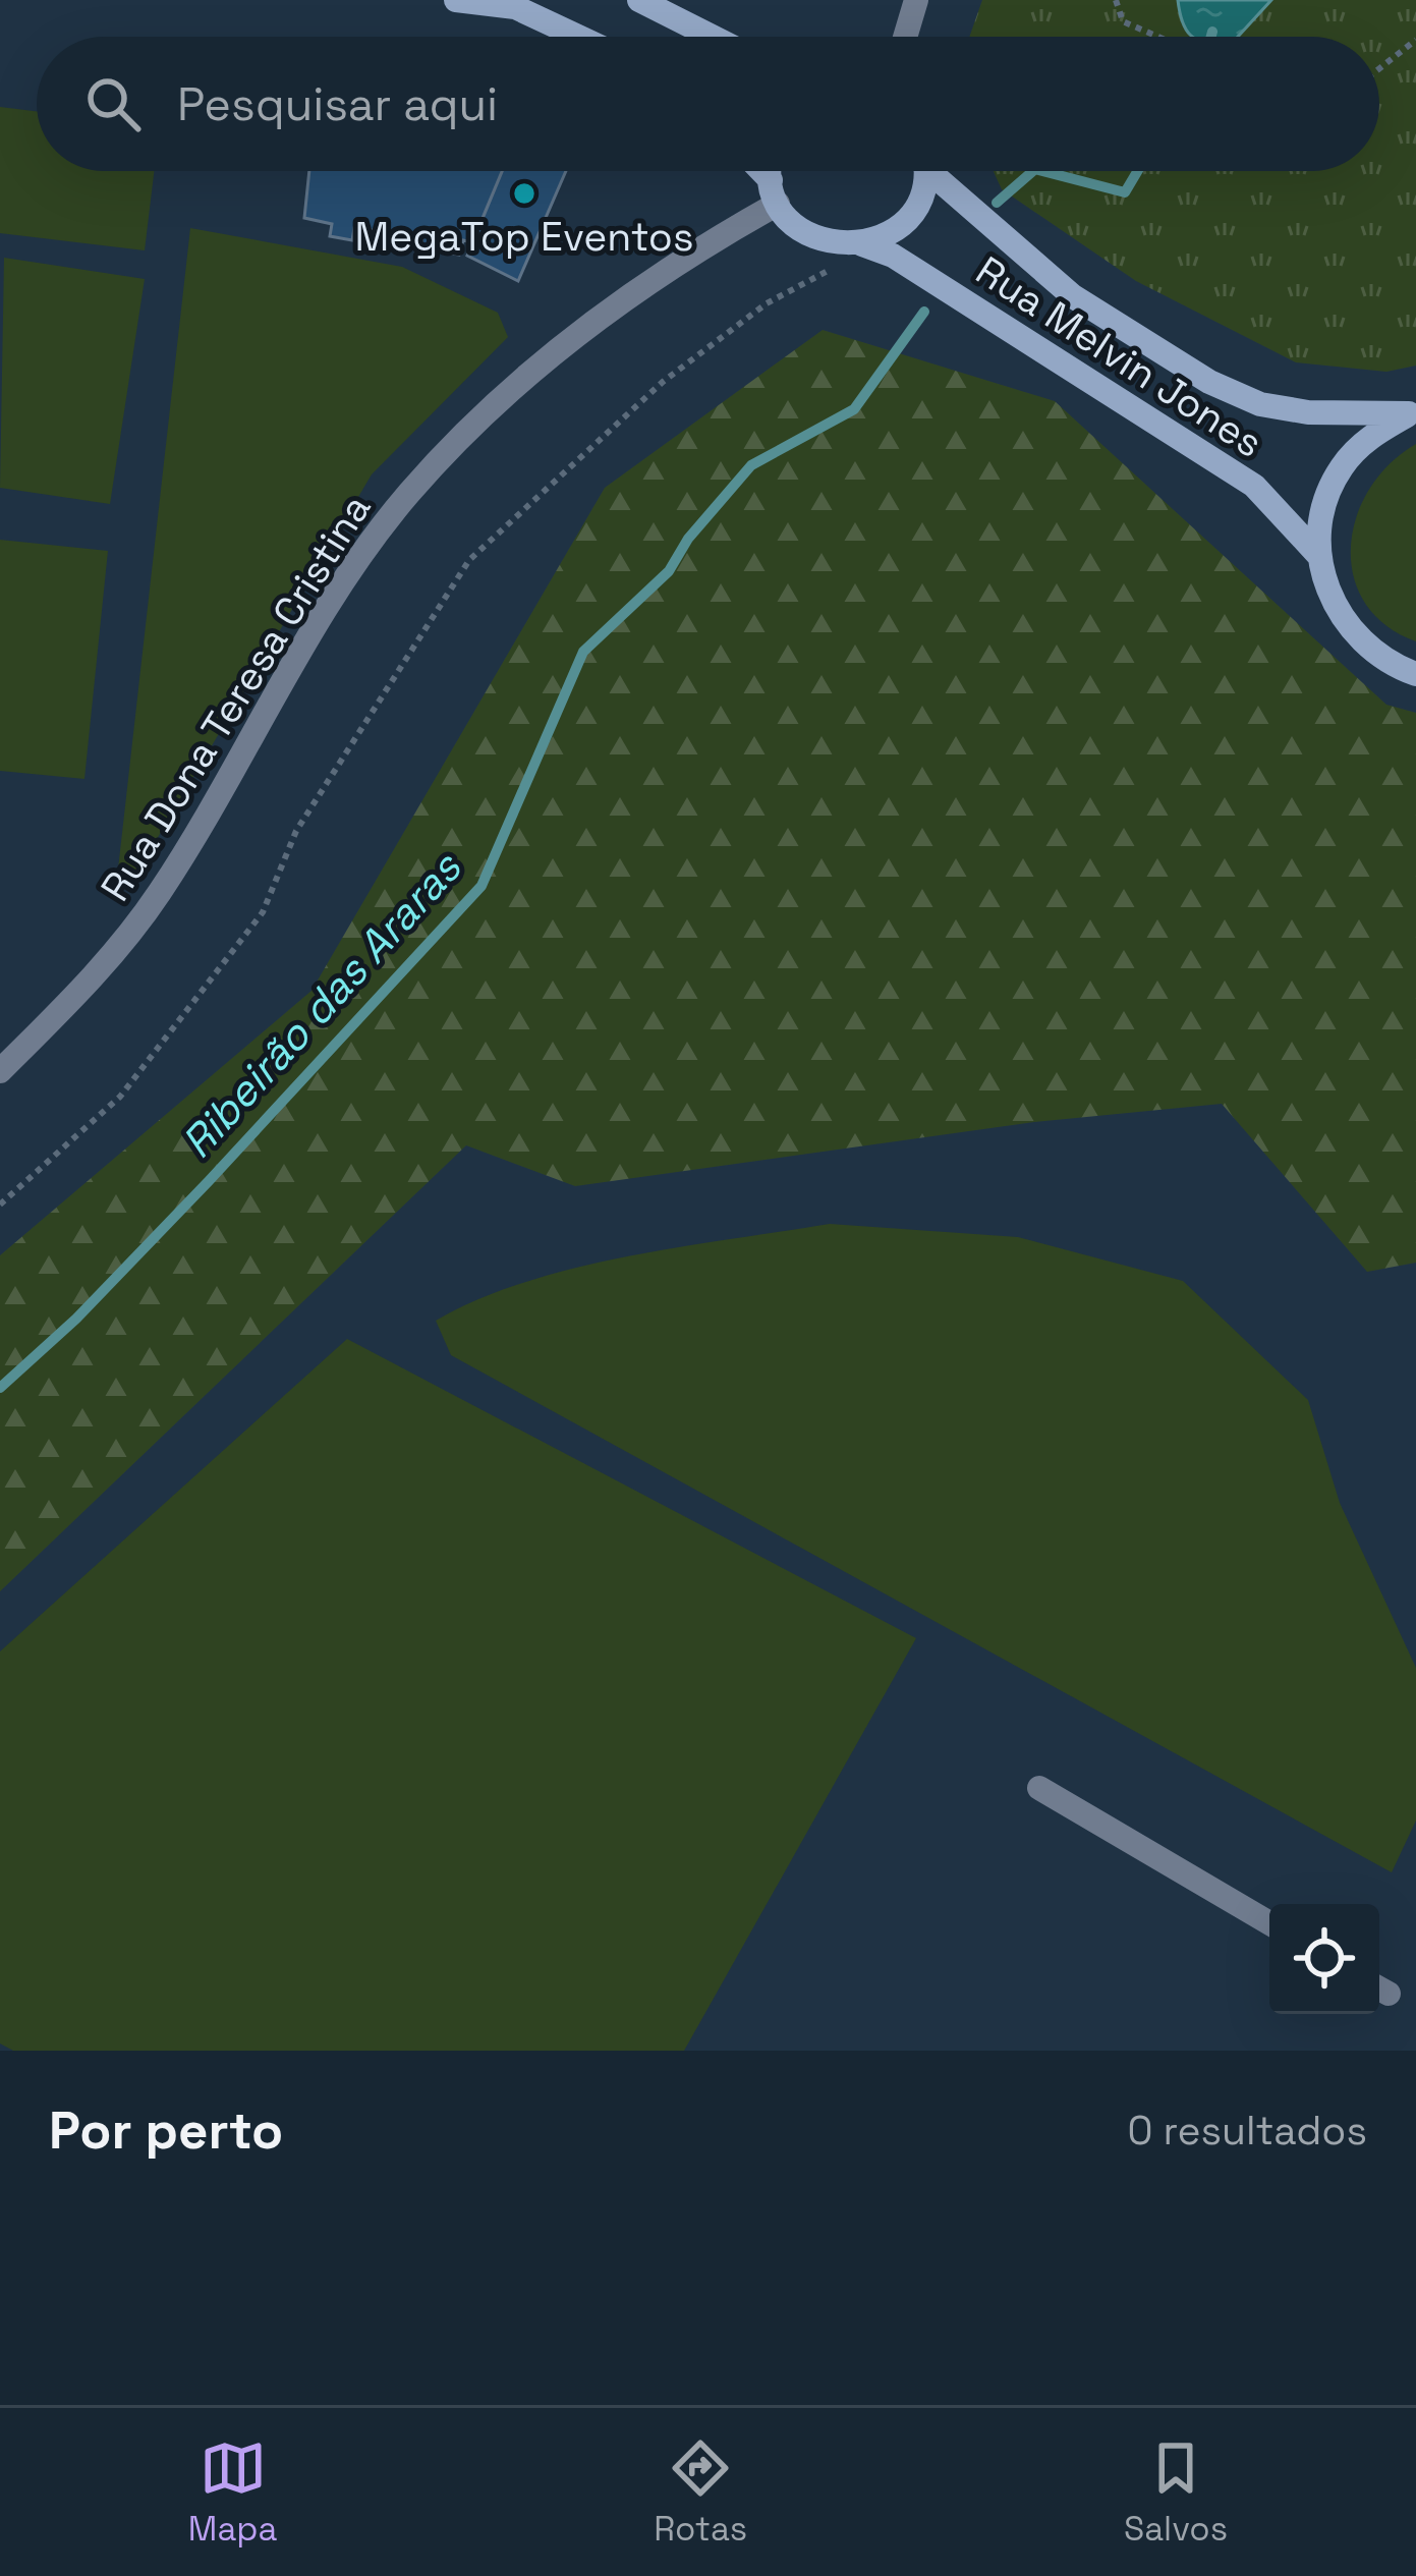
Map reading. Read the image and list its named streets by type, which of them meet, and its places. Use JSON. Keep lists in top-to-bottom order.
{
  "streets": {
    "street": ["Rua Melvin Jones", "Rua Dona Teresa Cristina"]
  },
  "crossings": [
    ["Rua Melvin Jones", "Rua Dona Teresa Cristina"]
  ],
  "water": ["Ribeirão das Araras"],
  "places": ["MegaTop Eventos"],
  "page": {
    "search": "Pesquisar aqui",
    "heading": ["Por perto", "0 resultados"],
    "nav": ["Mapa", "Rotas", "Salvos"]
  }
}
